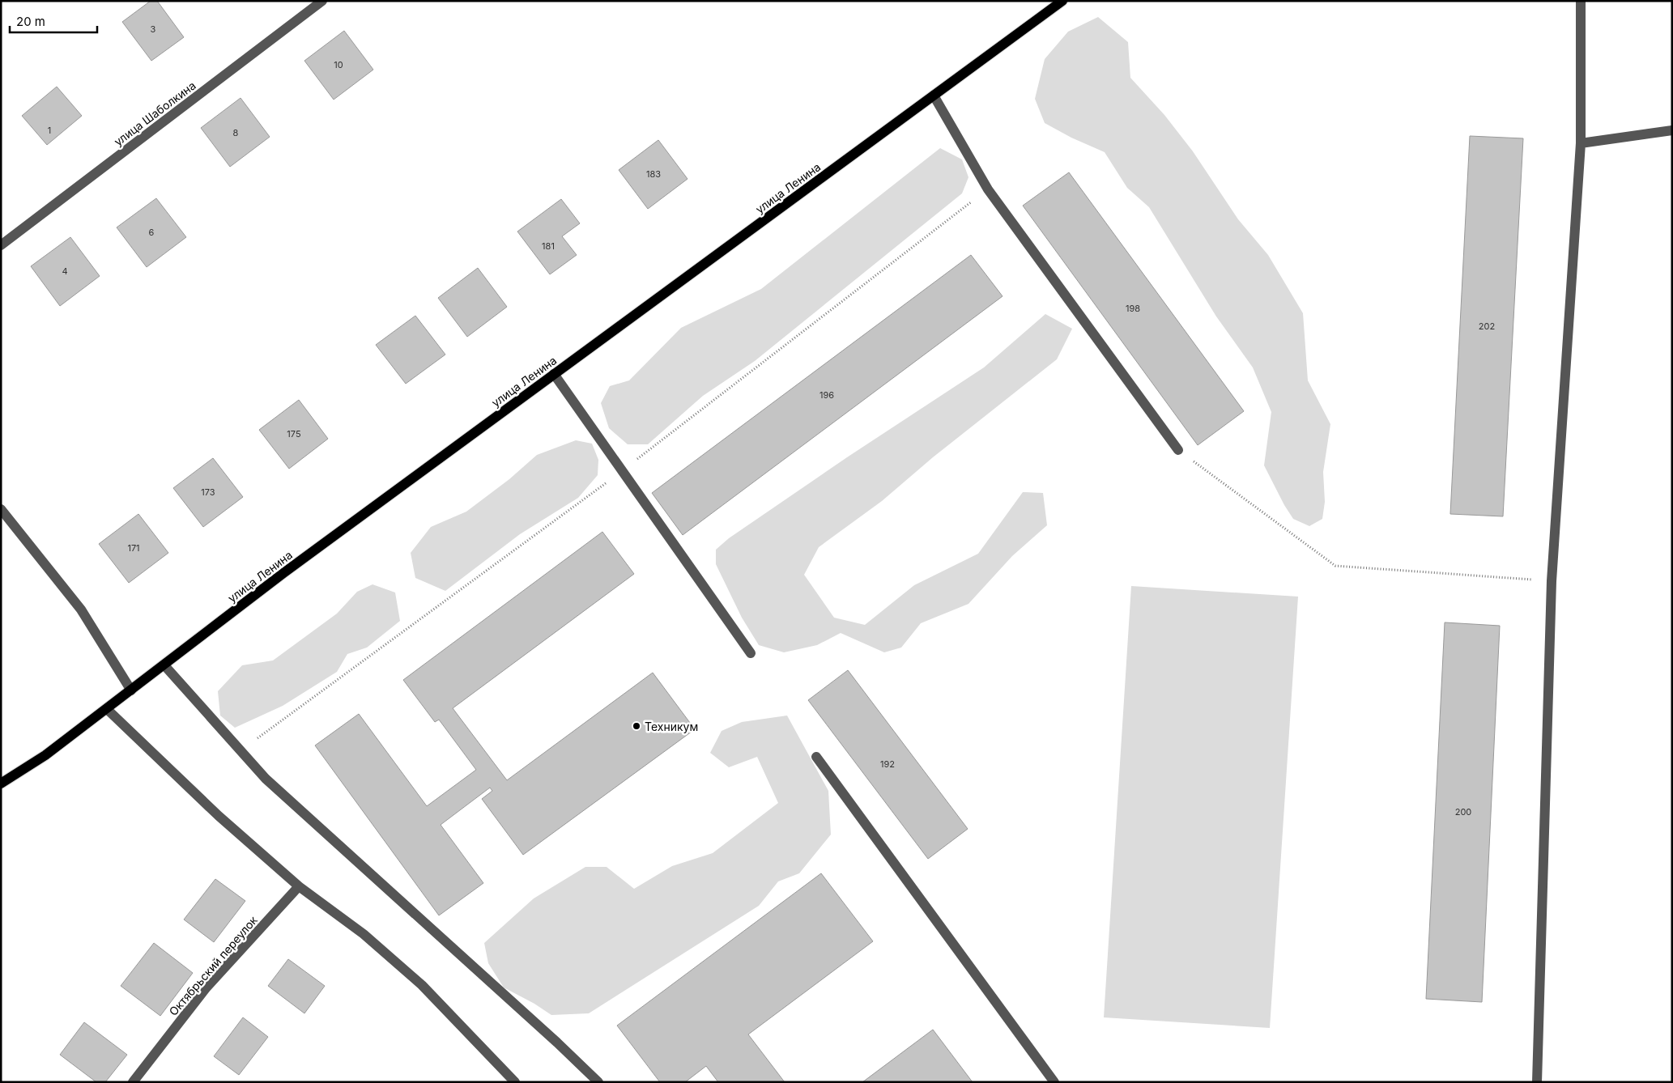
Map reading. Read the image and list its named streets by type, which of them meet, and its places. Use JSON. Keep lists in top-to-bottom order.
{
  "streets": {
    "main road": ["улица Ленина"],
    "street": ["улица Шаболкина", "Октябрьский переулок"]
  },
  "places": ["Техникум"],
  "house_numbers": [
    "3",
    "10",
    "1",
    "8",
    "183",
    "6",
    "181",
    "4",
    "198",
    "202",
    "196",
    "175",
    "173",
    "171",
    "192",
    "200"
  ],
  "scale_bar": "20 m"
}
